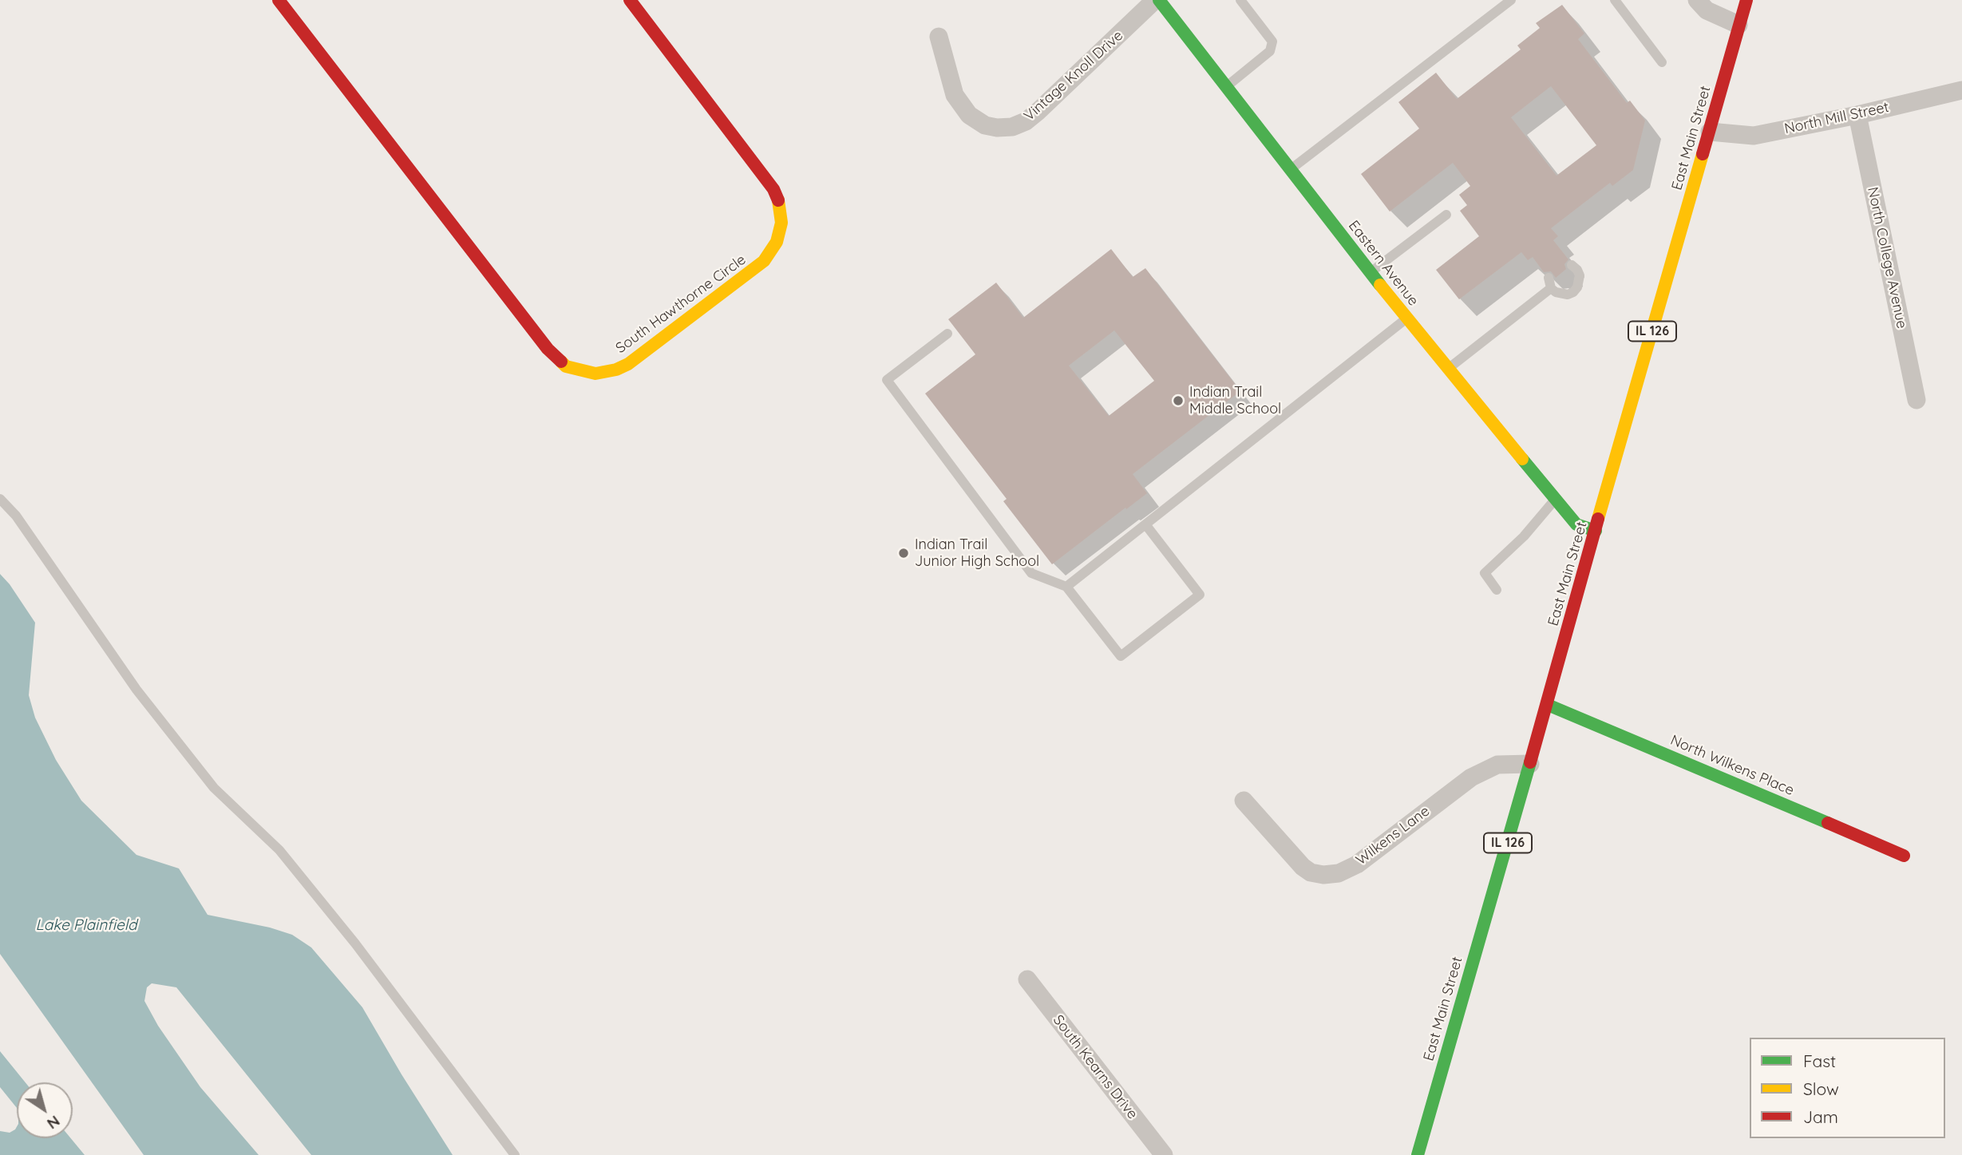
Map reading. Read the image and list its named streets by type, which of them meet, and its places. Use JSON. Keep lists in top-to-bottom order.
{
  "streets": {
    "street": [
      "Vintage Knoll Drive",
      "North Mill Street",
      "East Main Street",
      "North College Avenue",
      "Eastern Avenue",
      "South Hawthorne Circle",
      "IL 126",
      "North Wilkens Place",
      "Wilkens Lane",
      "South Kearns Drive"
    ]
  },
  "crossings": [
    ["Vintage Knoll Drive", "Eastern Avenue"],
    ["North Mill Street", "East Main Street"],
    ["North Mill Street", "North College Avenue"],
    ["East Main Street", "Eastern Avenue"],
    ["East Main Street", "North Wilkens Place"],
    ["East Main Street", "Wilkens Lane"]
  ],
  "water": ["Lake Plainfield"],
  "places": ["Indian Trail Middle School", "Indian Trail Junior High School"],
  "legend": ["Fast", "Slow", "Jam"],
  "north": "bottom right"
}
